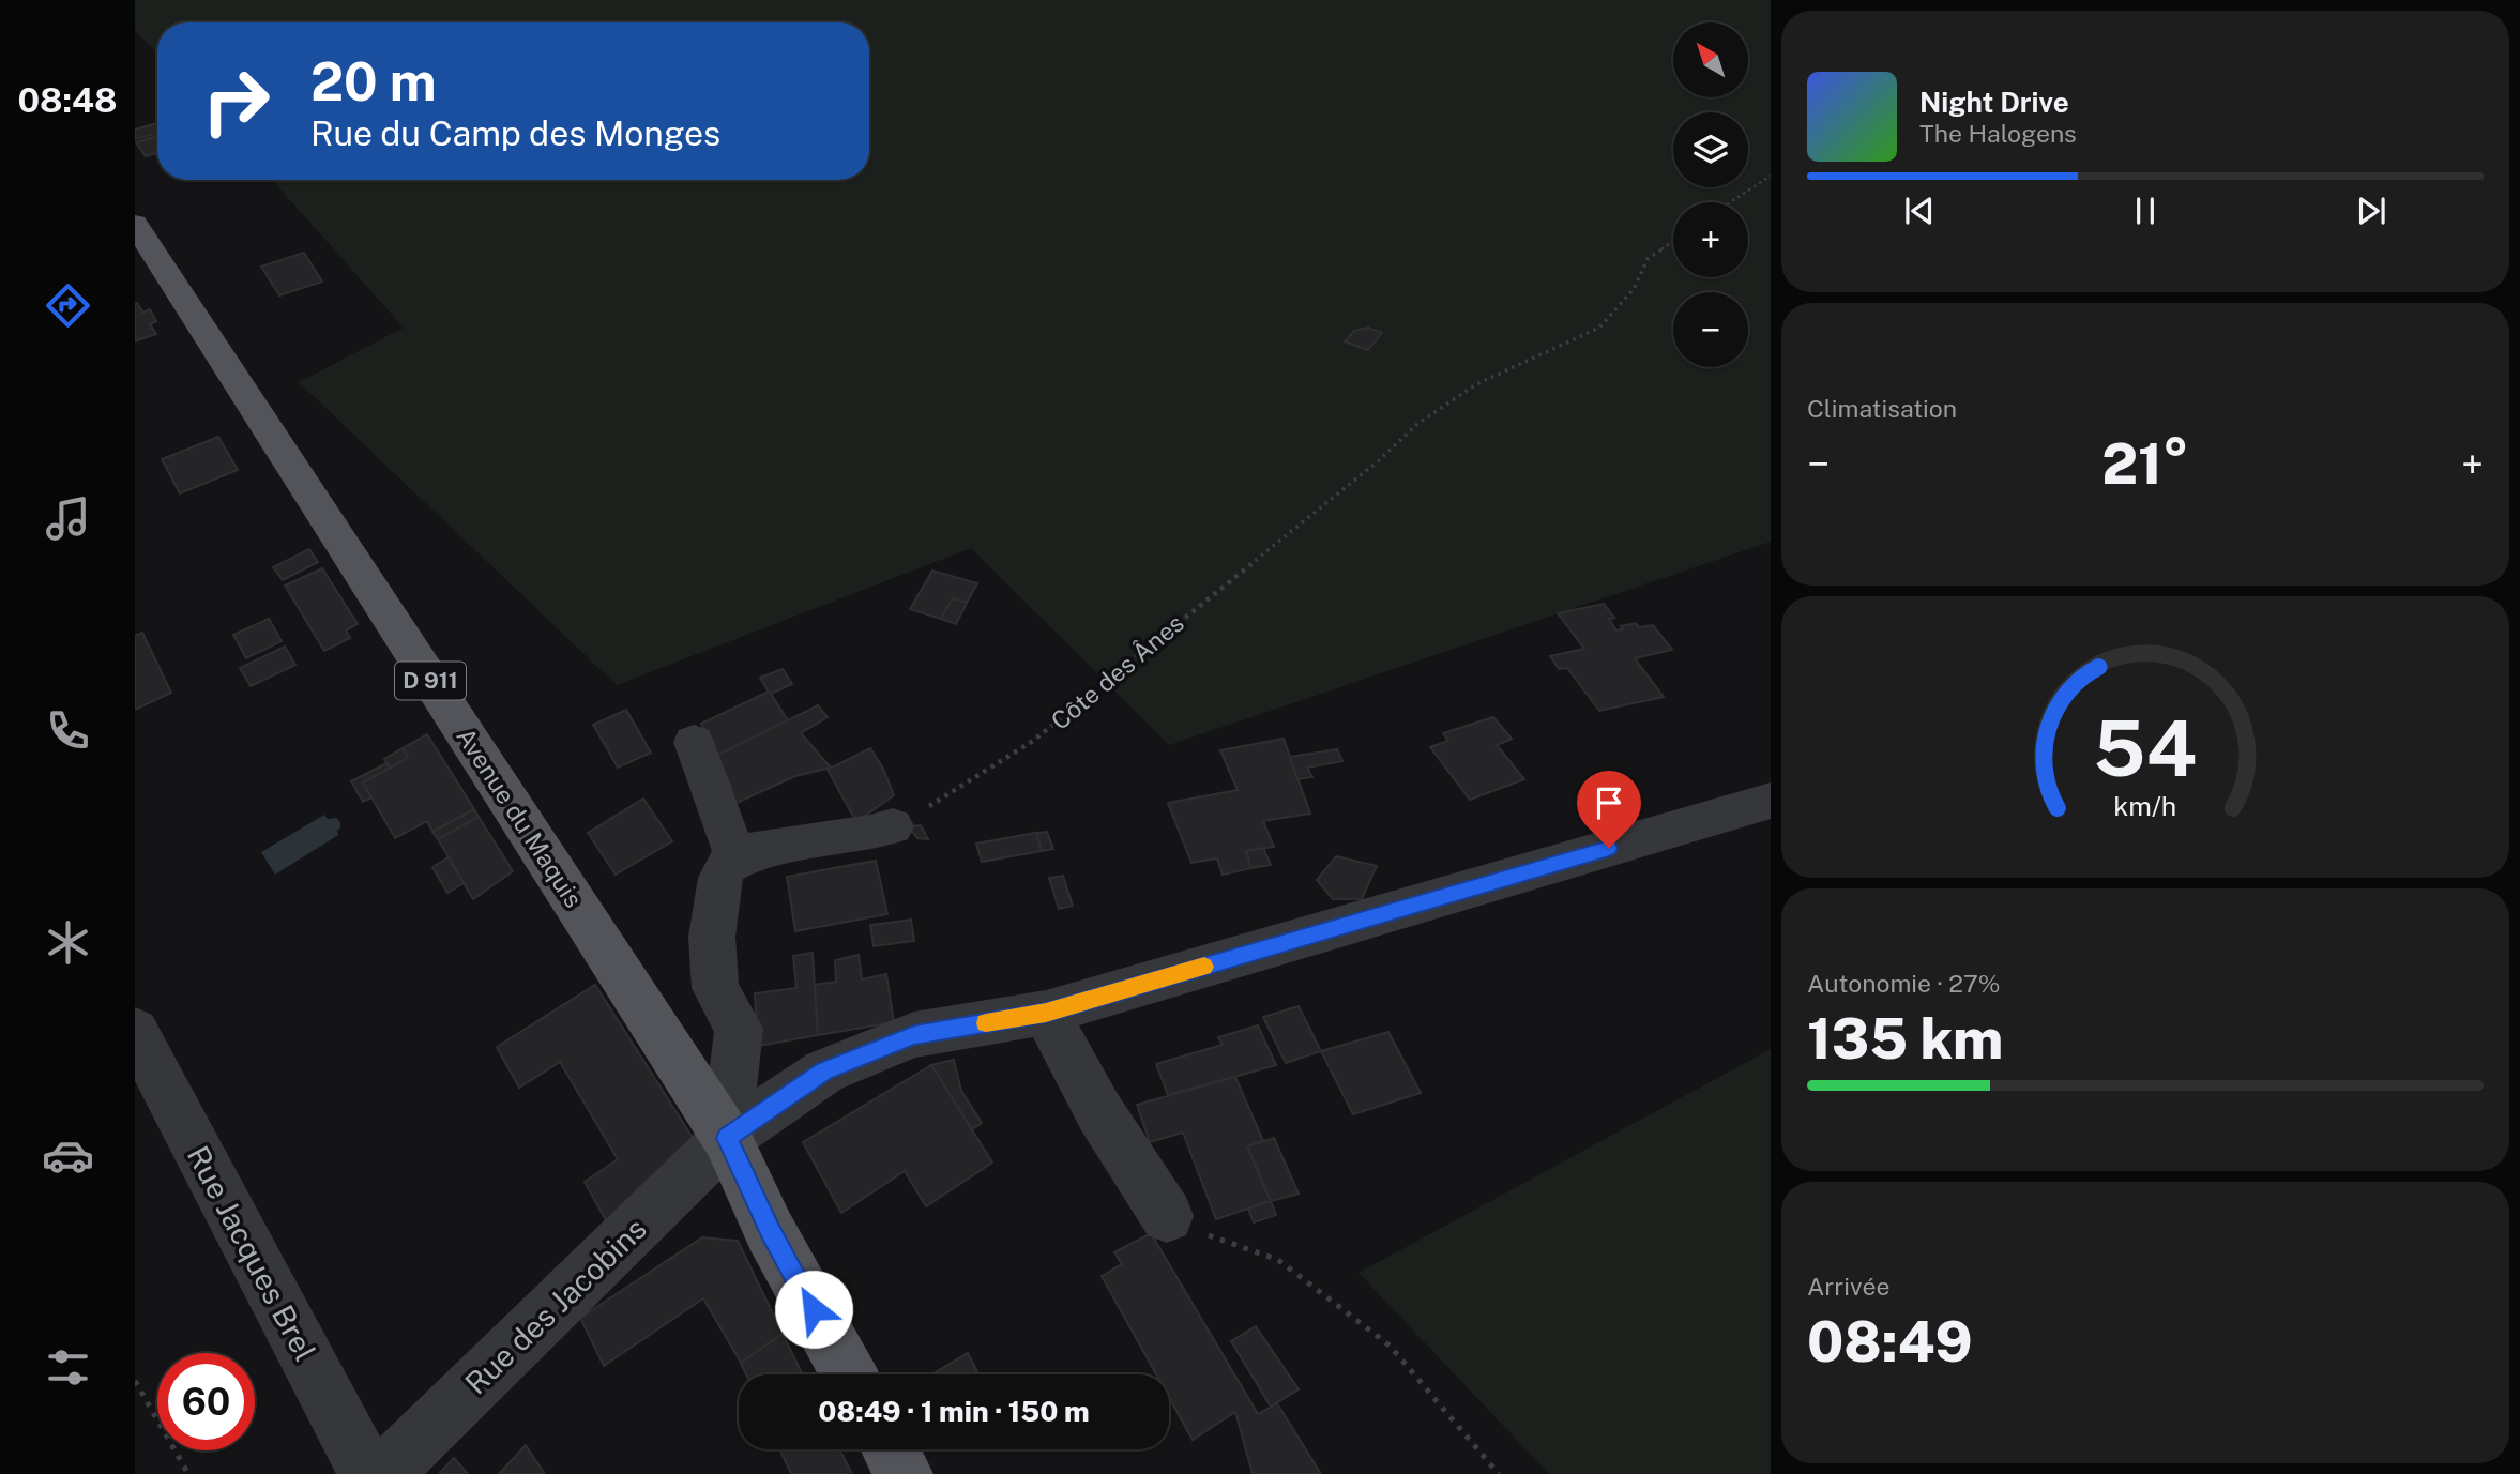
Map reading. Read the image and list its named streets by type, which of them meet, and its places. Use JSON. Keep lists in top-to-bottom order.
{
  "streets": {
    "main road": ["D 911", "Avenue du Maquis"],
    "street": ["Rue Jacques Brel", "Rue des Jacobins"],
    "path": ["Côte des Ânes"]
  },
  "crossings": [
    ["Avenue du Maquis", "Rue des Jacobins"]
  ],
  "north": "top left",
  "page": {
    "tabs": "08:48",
    "map_buttons": ["+", "−"],
    "turn": ["20 m", "Rue du Camp des Monges"],
    "song": ["Night Drive", "The Halogens"],
    "tile": [
      "Climatisation",
      ["Autonomie · 27%", "135 km"],
      ["Arrivée", "08:49"]
    ],
    "heat": ["−", "21°", "+"],
    "limit": "60",
    "trip": "08:49 · 1 min · 150 m",
    "gauge": ["54", "km/h"]
  }
}
